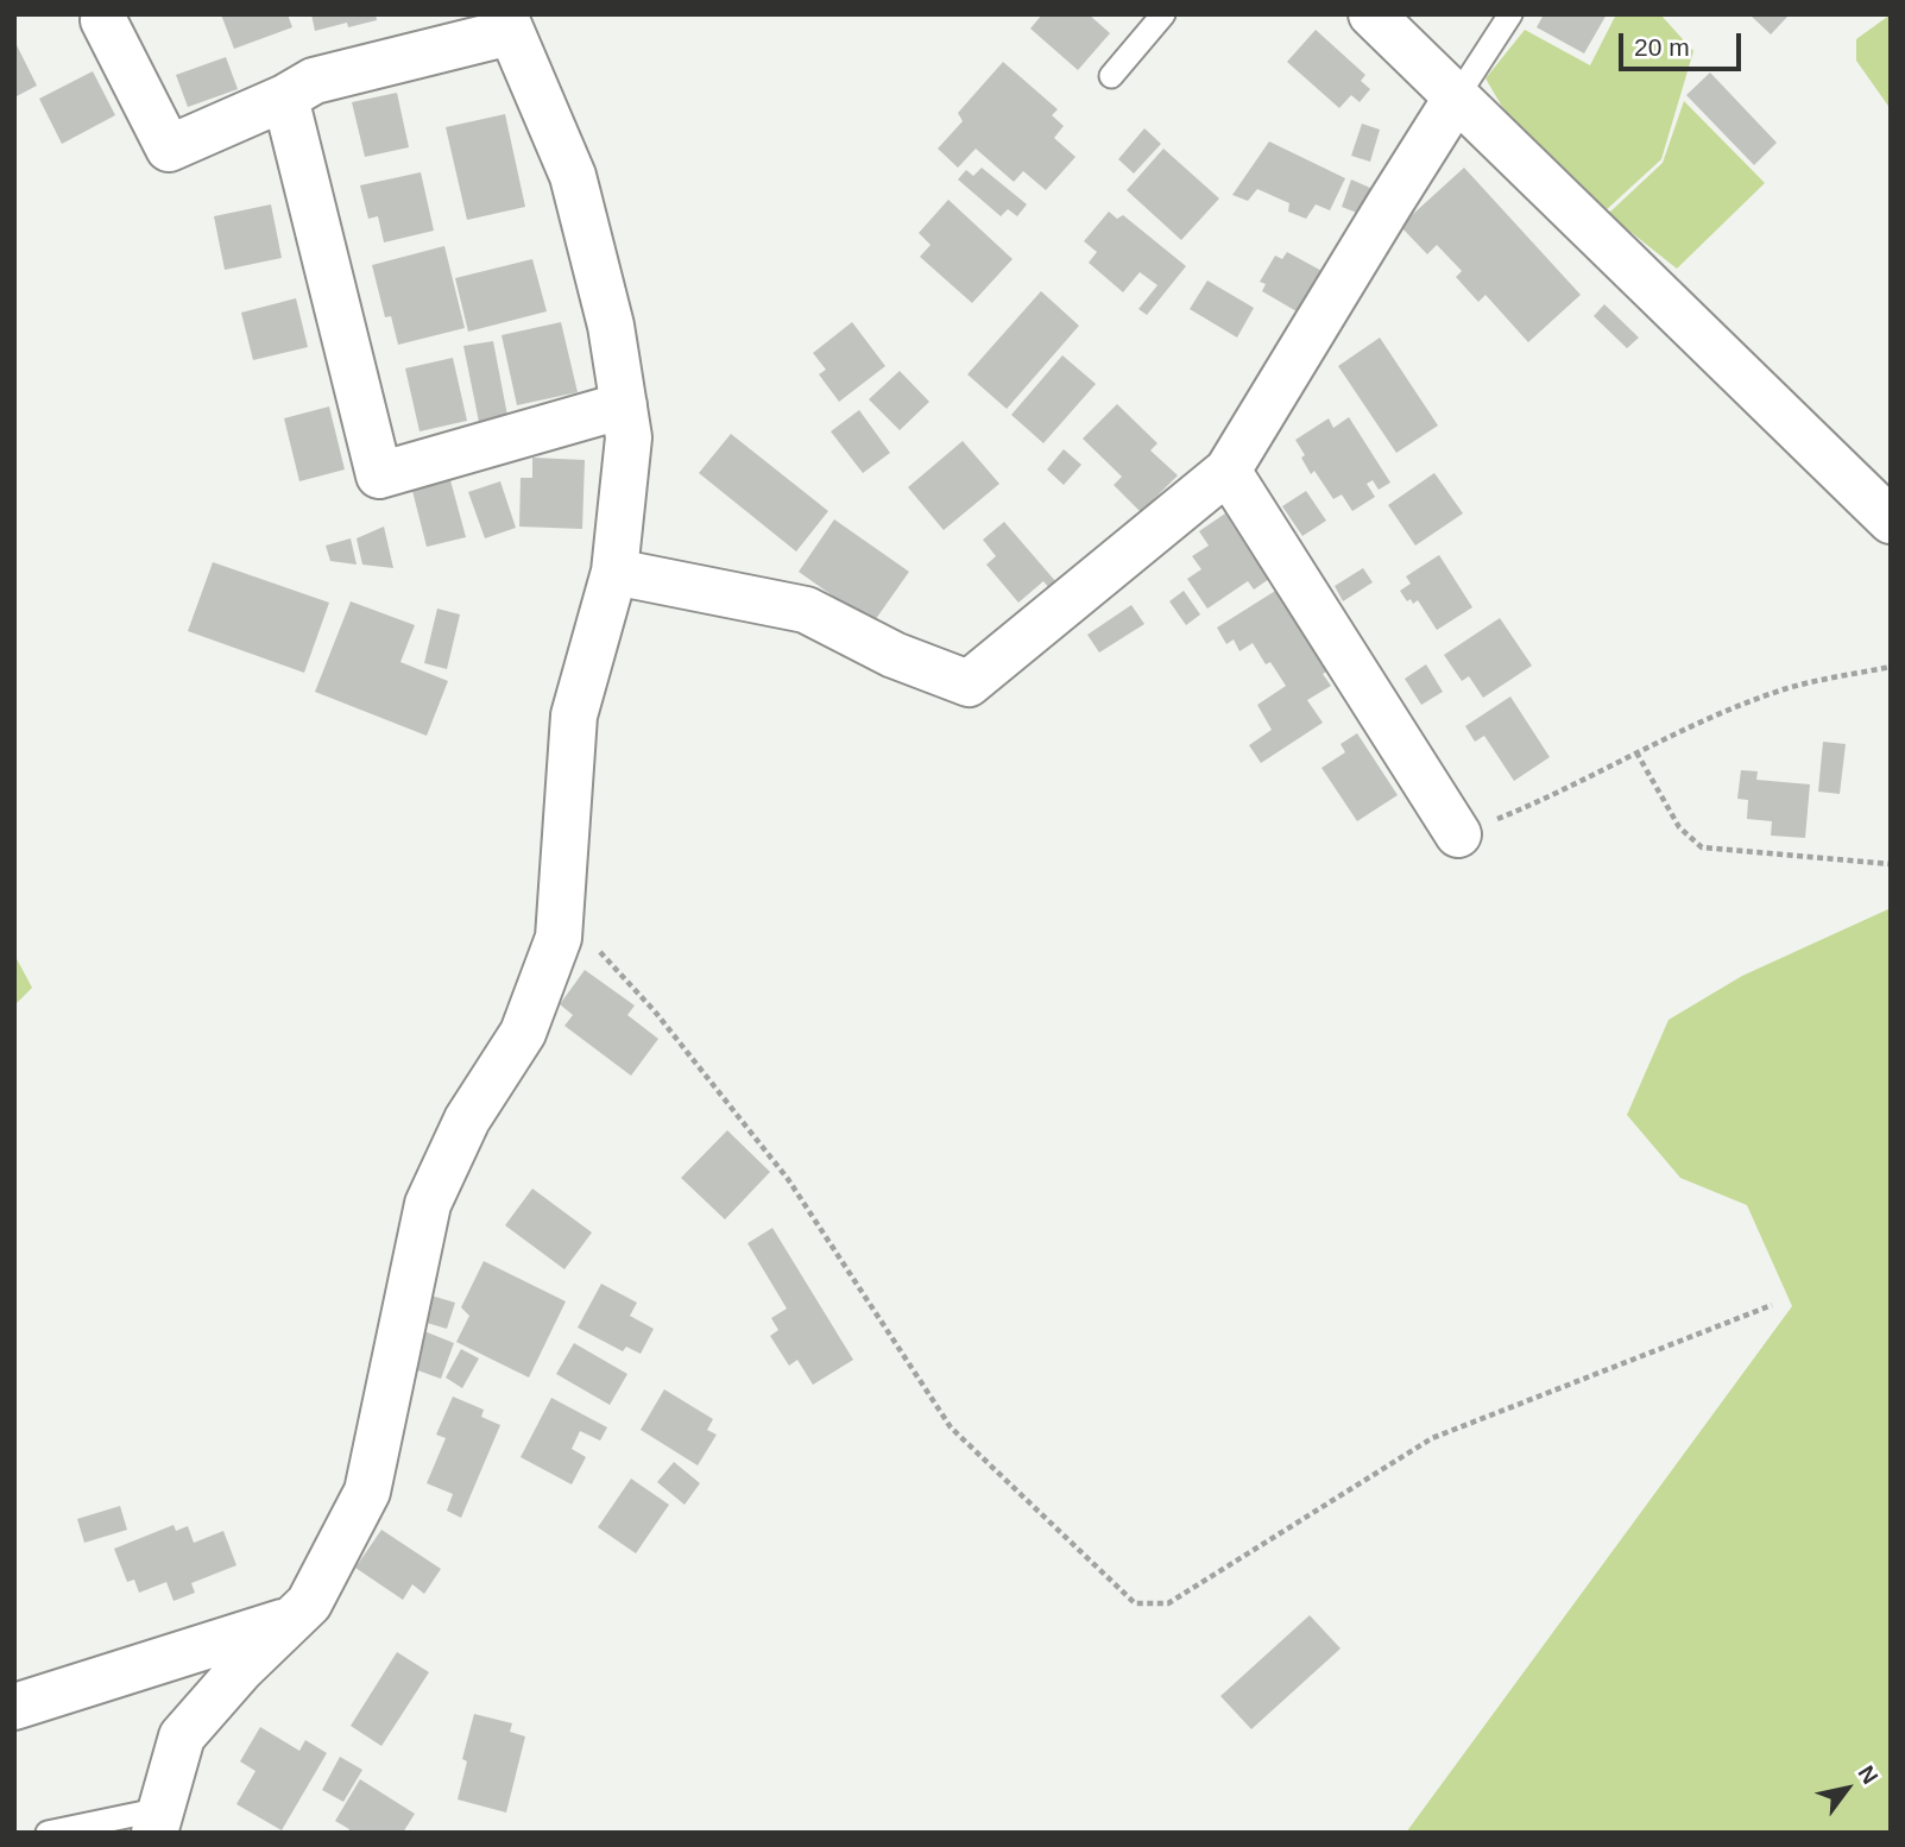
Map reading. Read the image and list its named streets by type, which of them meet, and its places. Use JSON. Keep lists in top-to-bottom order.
{
  "scale_bar": "20 m",
  "north": "top right"
}
